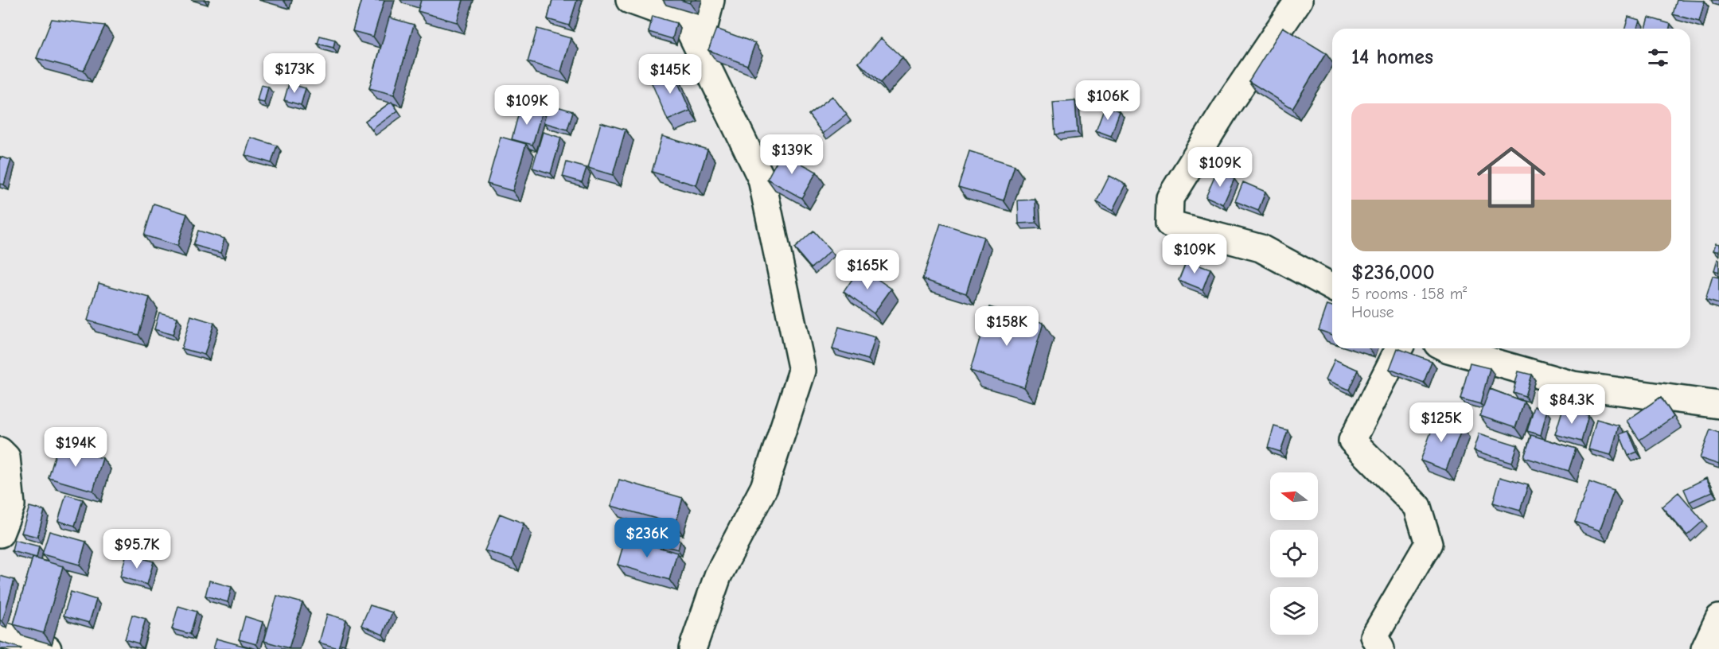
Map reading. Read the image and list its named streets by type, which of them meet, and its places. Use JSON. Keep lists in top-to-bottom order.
{
  "north": "left",
  "page": {
    "heading": "14 homes",
    "price": [
      "$173K",
      "$145K",
      "$106K",
      "$109K",
      "$139K",
      "$109K",
      "$109K",
      "$165K",
      "$158K",
      "$84.3K",
      "$125K",
      "$194K",
      "$236K",
      "$95.7K"
    ],
    "list": [
      {
        "name": "$236,000",
        "note": "5 rooms · 158 m² · House"
      }
    ]
  }
}
